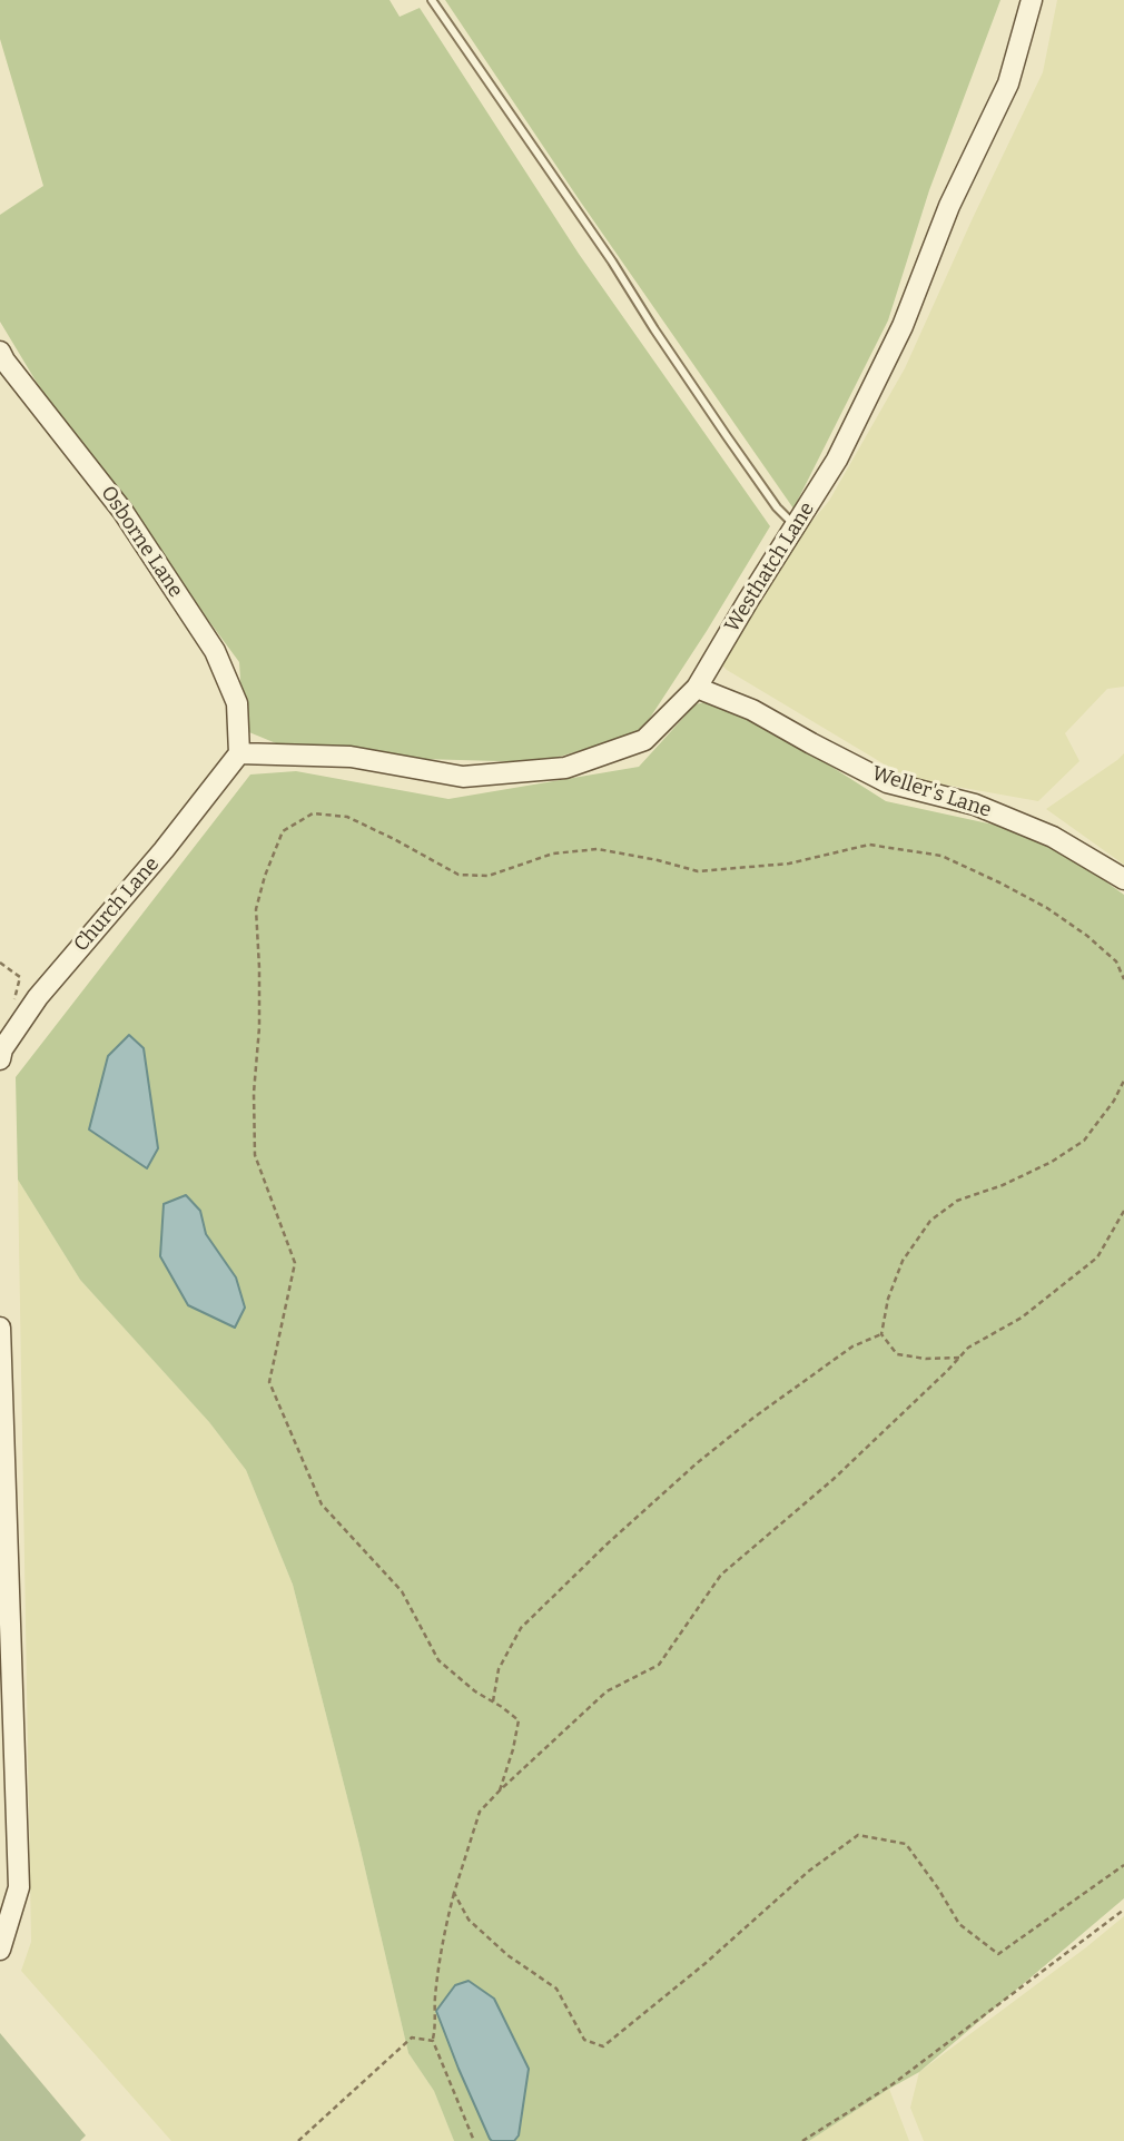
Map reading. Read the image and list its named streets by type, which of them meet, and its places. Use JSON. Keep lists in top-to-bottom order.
{
  "streets": {
    "street": [
      "Osborne Lane",
      "Westhatch Lane",
      "Weller's Lane",
      "Church Lane"
    ]
  },
  "crossings": [
    ["Osborne Lane", "Westhatch Lane"],
    ["Osborne Lane", "Church Lane"],
    ["Westhatch Lane", "Weller's Lane"],
    ["Westhatch Lane", "Church Lane"]
  ]
}
